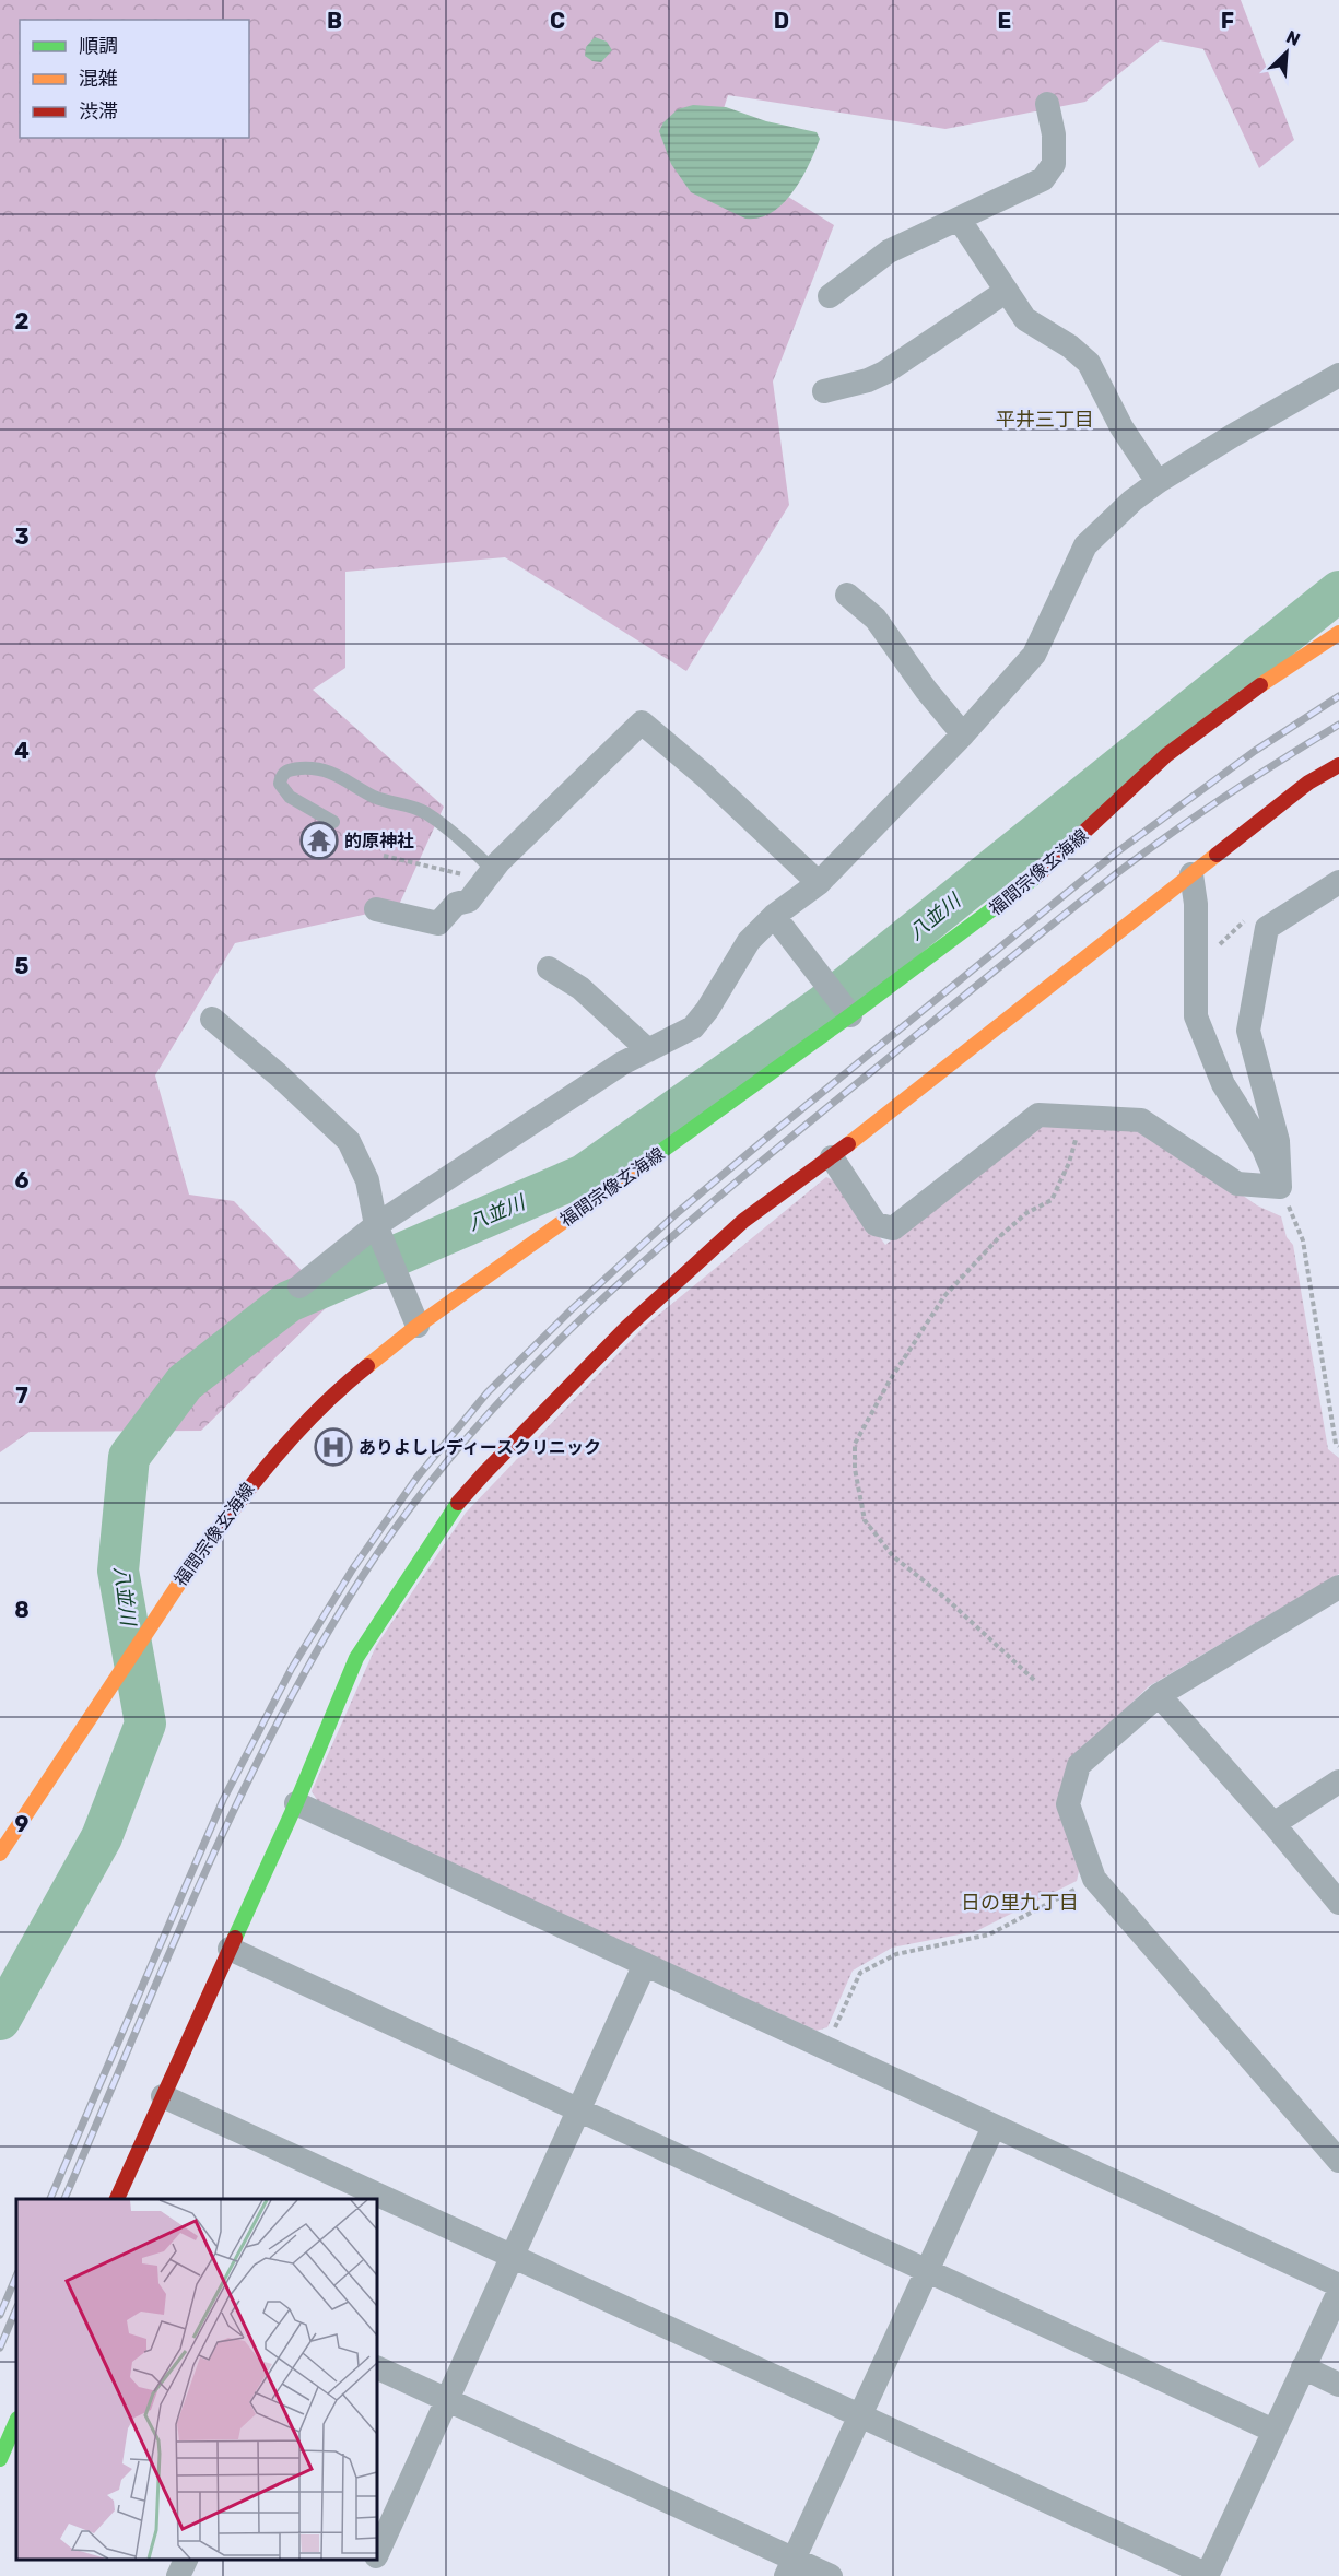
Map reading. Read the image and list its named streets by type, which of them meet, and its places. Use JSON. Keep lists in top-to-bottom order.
{
  "streets": {
    "street": ["福間宗像玄海線"]
  },
  "districts": ["平井三丁目", "日の里九丁目"],
  "water": ["八並川"],
  "places": {
    "temple": ["的原神社"],
    "hospital": ["ありよしレディースクリニック"]
  },
  "legend": ["順調", "混雑", "渋滞"],
  "north": "top right",
  "grid": {
    "columns": [
      "B",
      "C",
      "D",
      "E",
      "F"
    ],
    "rows": [
      "2",
      "3",
      "4",
      "5",
      "6",
      "7",
      "8",
      "9"
    ]
  }
}
